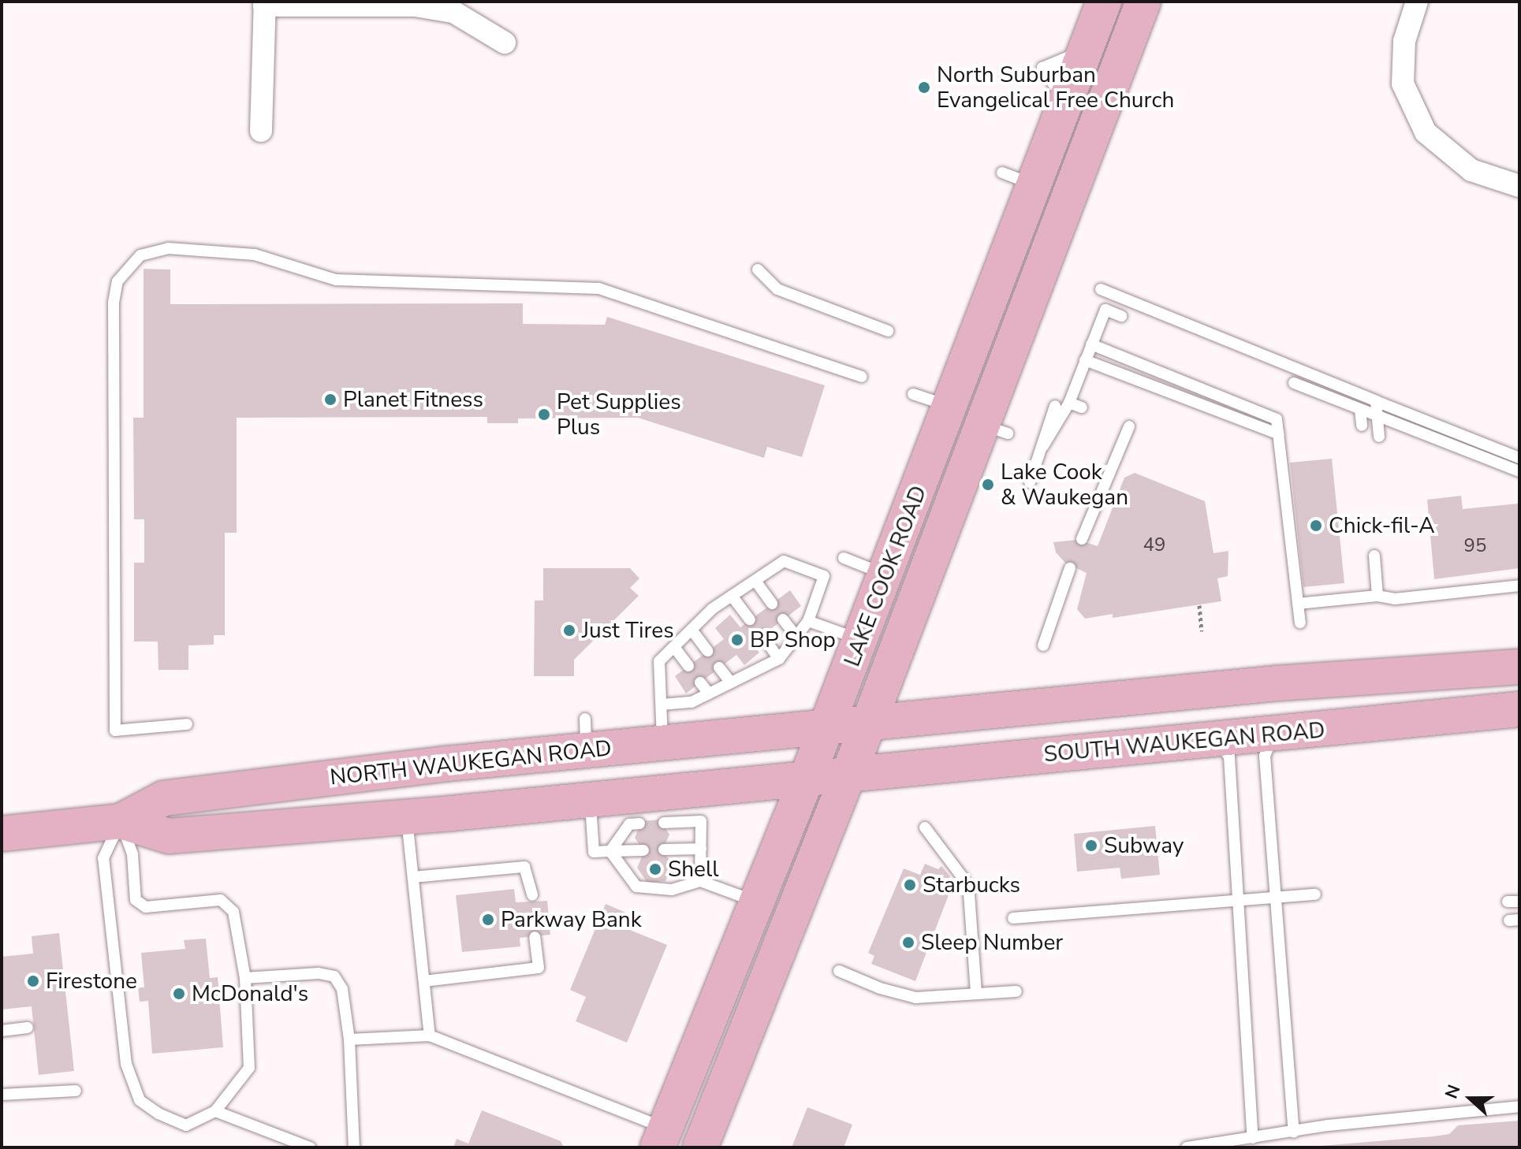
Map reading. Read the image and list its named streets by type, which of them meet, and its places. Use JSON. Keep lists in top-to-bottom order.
{
  "streets": {
    "main road": ["LAKE COOK ROAD", "SOUTH WAUKEGAN ROAD", "NORTH WAUKEGAN ROAD"]
  },
  "crossings": [
    ["LAKE COOK ROAD", "SOUTH WAUKEGAN ROAD"],
    ["LAKE COOK ROAD", "NORTH WAUKEGAN ROAD"],
    ["SOUTH WAUKEGAN ROAD", "NORTH WAUKEGAN ROAD"]
  ],
  "places": [
    "North Suburban Evangelical Free Church",
    "Planet Fitness",
    "Pet Supplies Plus",
    "Lake Cook & Waukegan",
    "Chick-fil-A",
    "Just Tires",
    "BP Shop",
    "Subway",
    "Shell",
    "Starbucks",
    "Parkway Bank",
    "Sleep Number",
    "Firestone",
    "McDonald's"
  ],
  "house_numbers": ["49", "95"],
  "north": "left"
}
